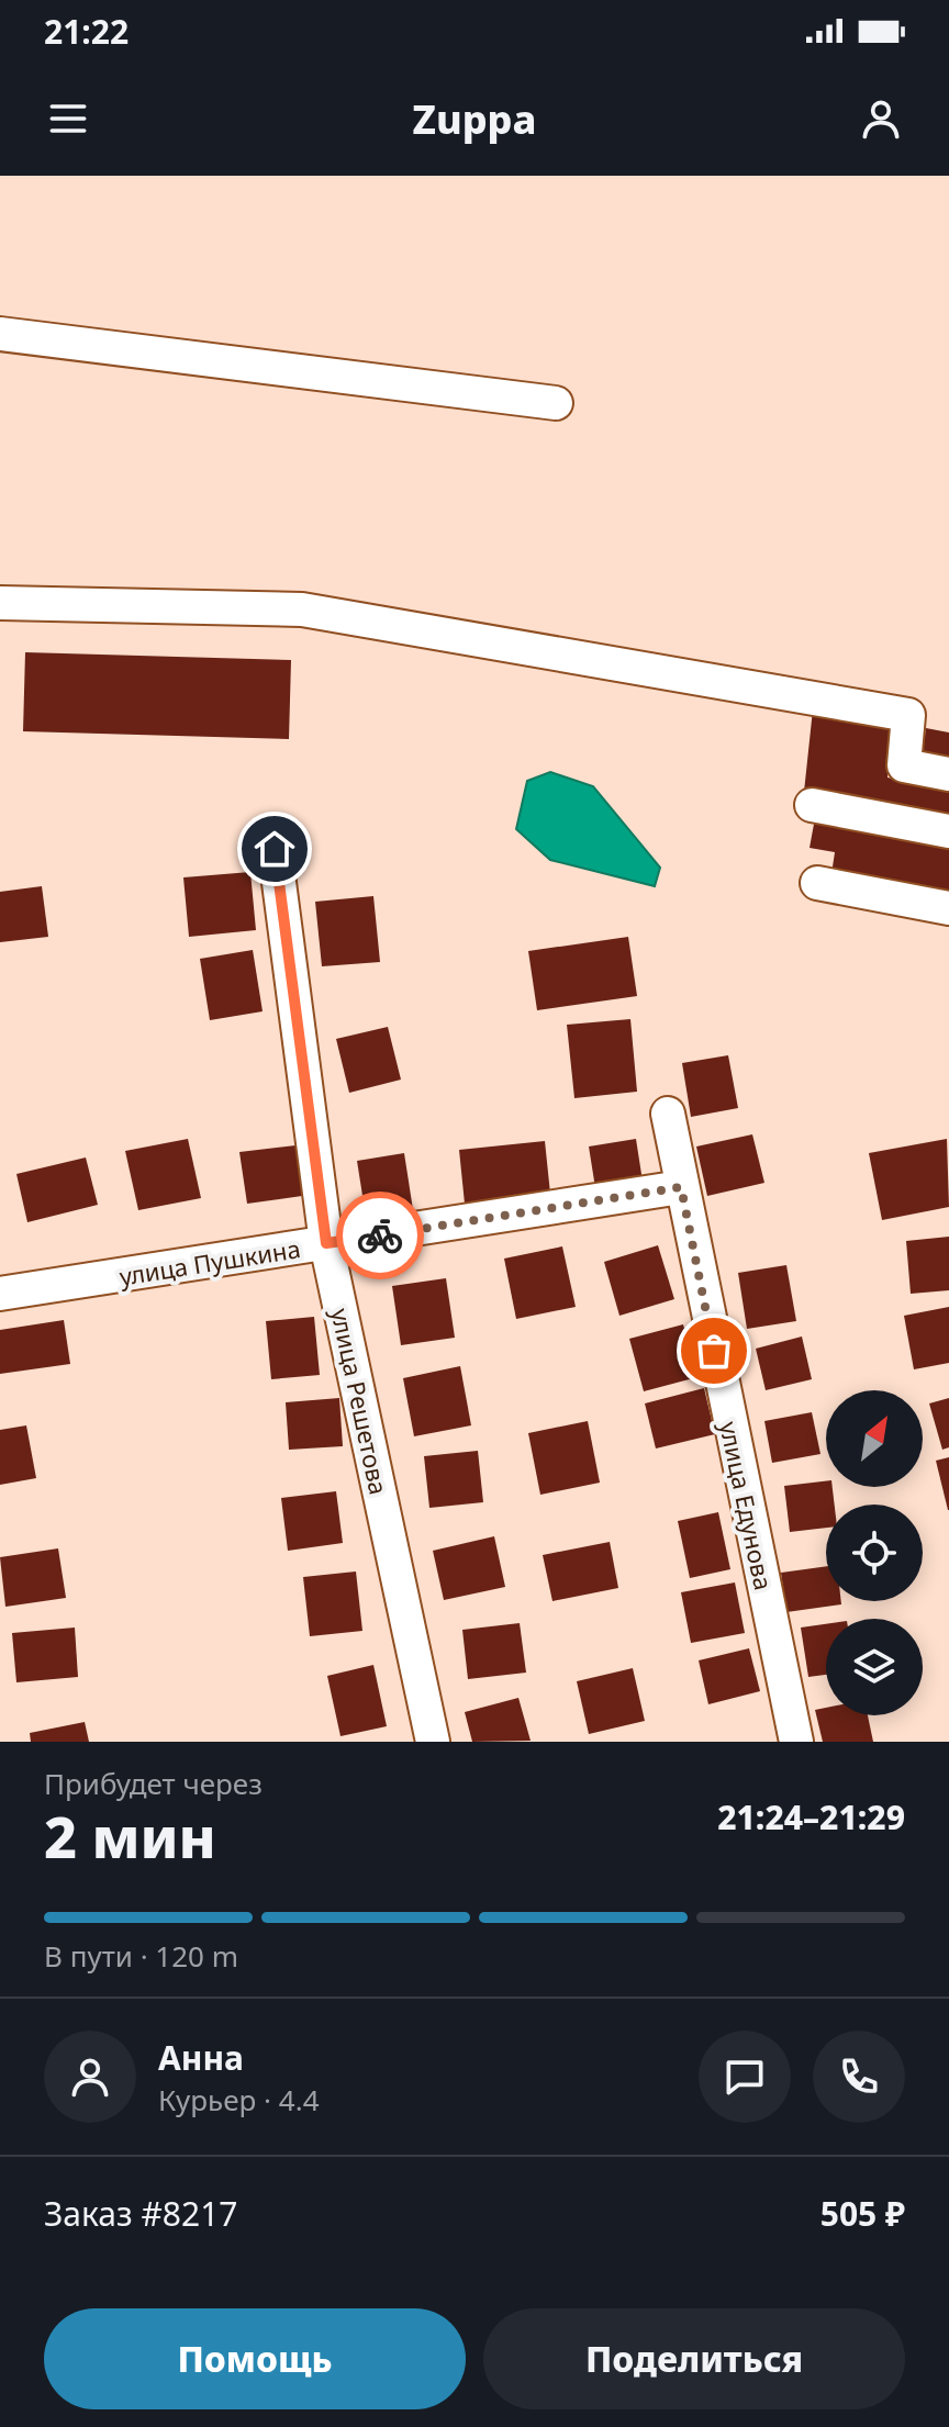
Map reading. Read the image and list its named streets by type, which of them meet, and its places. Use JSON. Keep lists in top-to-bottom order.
{
  "streets": {
    "street": ["улица Пушкина", "улица Решетова", "улица Едунова"]
  },
  "crossings": [
    ["улица Пушкина", "улица Решетова"],
    ["улица Пушкина", "улица Едунова"]
  ],
  "north": "top right",
  "page": {
    "status": "21:22",
    "header": "Zuppa",
    "heading": ["2 мин", "Прибудет через", "21:24–21:29"],
    "panel": [
      "Анна",
      "Курьер · 4.4",
      "Заказ #8217",
      "505 ₽"
    ],
    "bar": "В пути · 120 m",
    "buttons": ["Помощь", "Поделиться"]
  }
}
